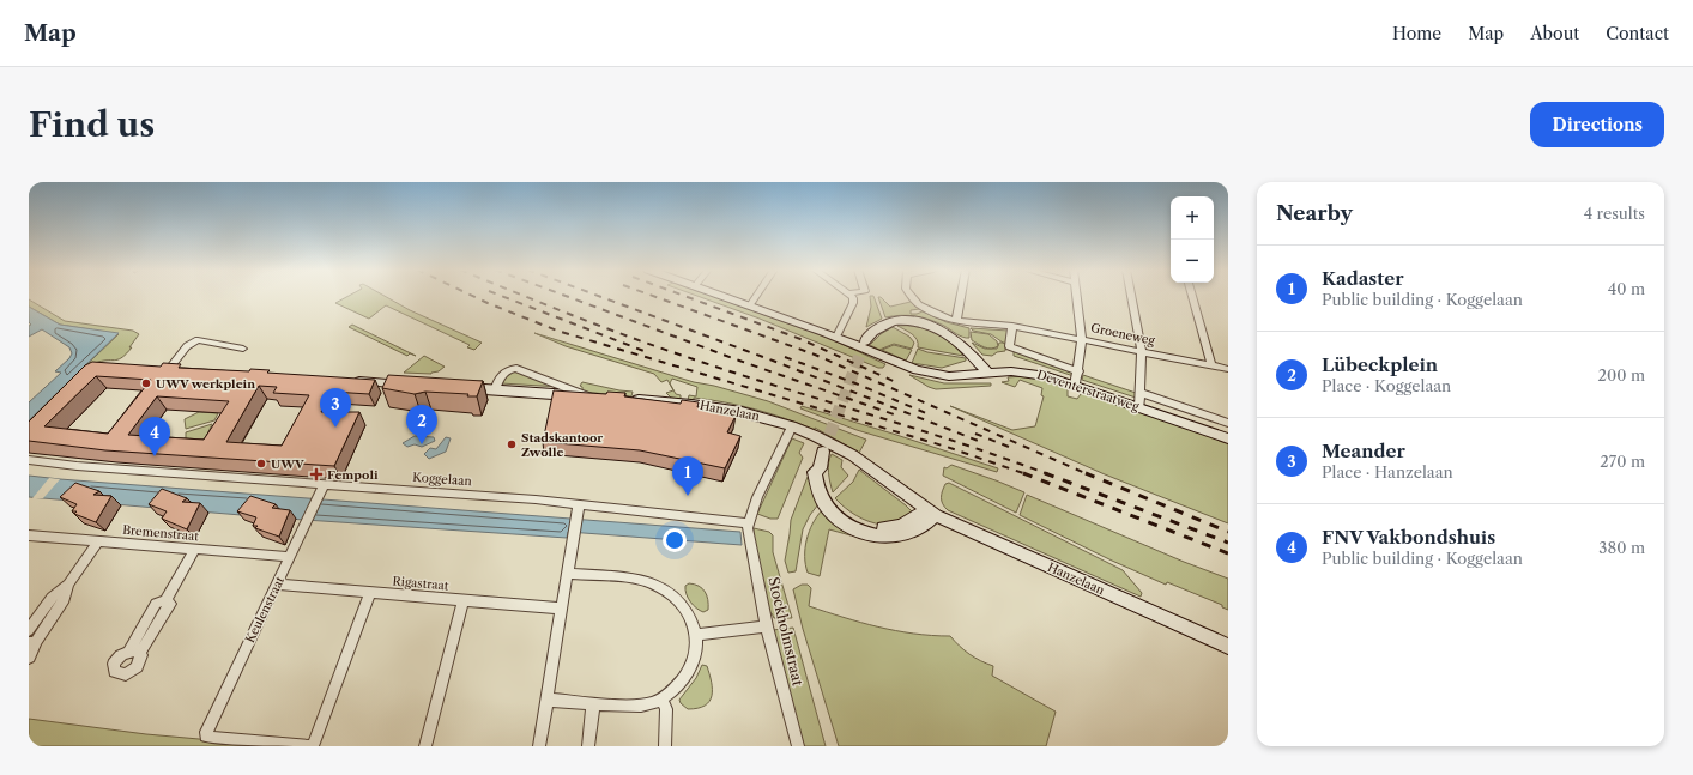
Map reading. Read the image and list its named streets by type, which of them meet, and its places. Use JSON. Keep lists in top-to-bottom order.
{
  "streets": {
    "street": [
      "Groeneweg",
      "Deventerstraatweg",
      "Hanzelaan",
      "Koggelaan",
      "Bremenstraat",
      "Rigastraat",
      "Keulenstraat",
      "Stockholmstraat"
    ]
  },
  "crossings": [
    ["Groeneweg", "Deventerstraatweg"],
    ["Koggelaan", "Keulenstraat"],
    ["Koggelaan", "Stockholmstraat"],
    ["Bremenstraat", "Keulenstraat"],
    ["Rigastraat", "Keulenstraat"]
  ],
  "places": {
    "other": ["UWV werkplein", "Stadskantoor Zwolle", "UWV"],
    "health": ["Fempoli"]
  },
  "page": {
    "header": "Map",
    "nav": [
      "Home",
      "Map",
      "About",
      "Contact"
    ],
    "buttons": "Directions",
    "title": "Find us",
    "heading": ["Nearby", "4 results"],
    "map_buttons": ["+", "−"],
    "list": [
      {
        "mark": "1",
        "name": "Kadaster",
        "note": "Public building · Koggelaan",
        "value": "40 m"
      },
      {
        "mark": "2",
        "name": "Lübeckplein",
        "note": "Place · Koggelaan",
        "value": "200 m"
      },
      {
        "mark": "3",
        "name": "Meander",
        "note": "Place · Hanzelaan",
        "value": "270 m"
      },
      {
        "mark": "4",
        "name": "FNV Vakbondshuis",
        "note": "Public building · Koggelaan",
        "value": "380 m"
      }
    ],
    "pins": [
      "3",
      "2",
      "4",
      "1"
    ]
  }
}
